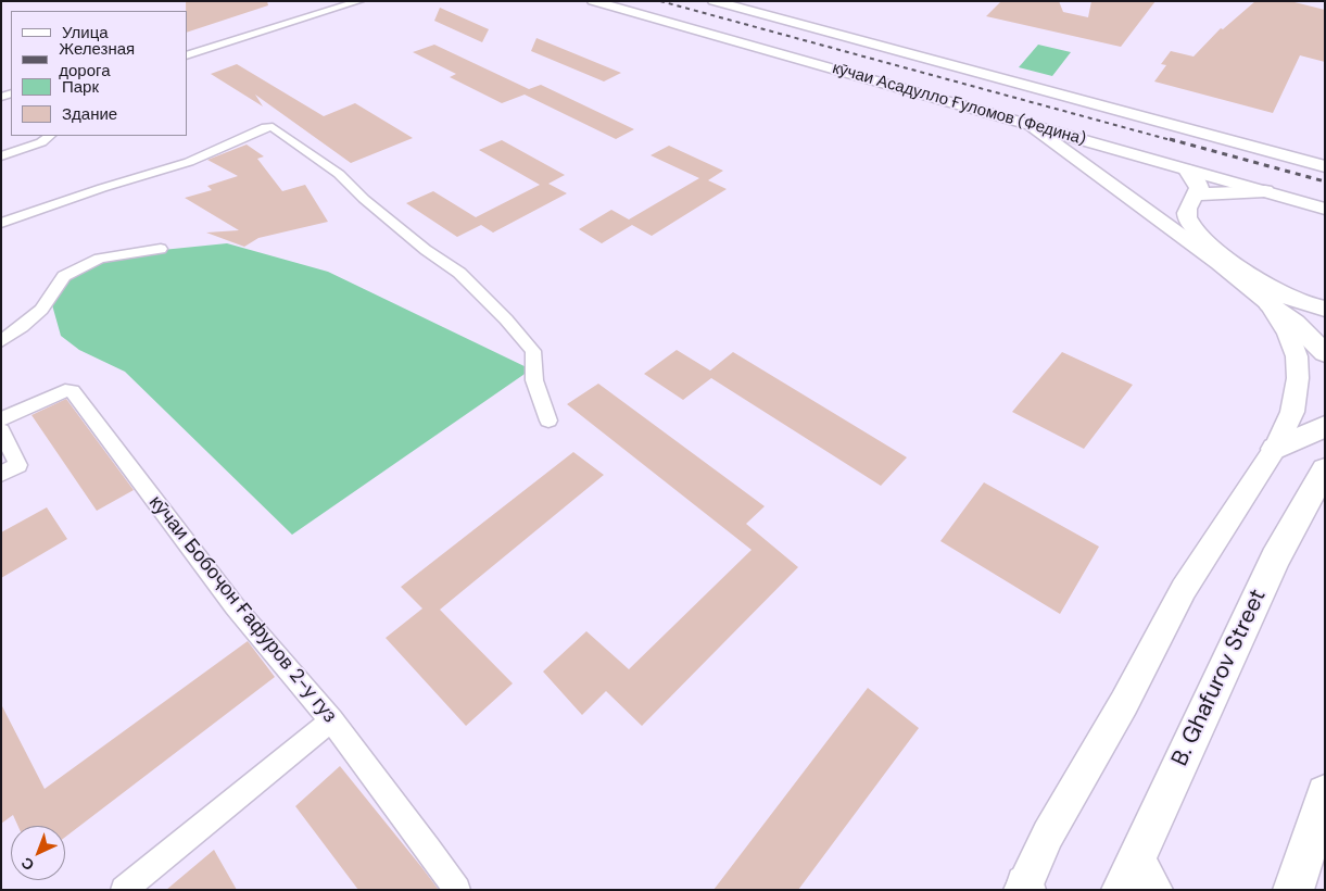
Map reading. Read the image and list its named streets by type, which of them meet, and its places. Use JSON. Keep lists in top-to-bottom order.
{
  "streets": {
    "main road": ["B. Ghafurov Street"],
    "street": ["кӯчаи Асадулло Ғуломов (Федина)", "кӯчаи Бобоҷон Ғафуров 2-у гуз"]
  },
  "legend": [
    "Улица",
    "Железная дорога",
    "Парк",
    "Здание"
  ],
  "north": "bottom left"
}
